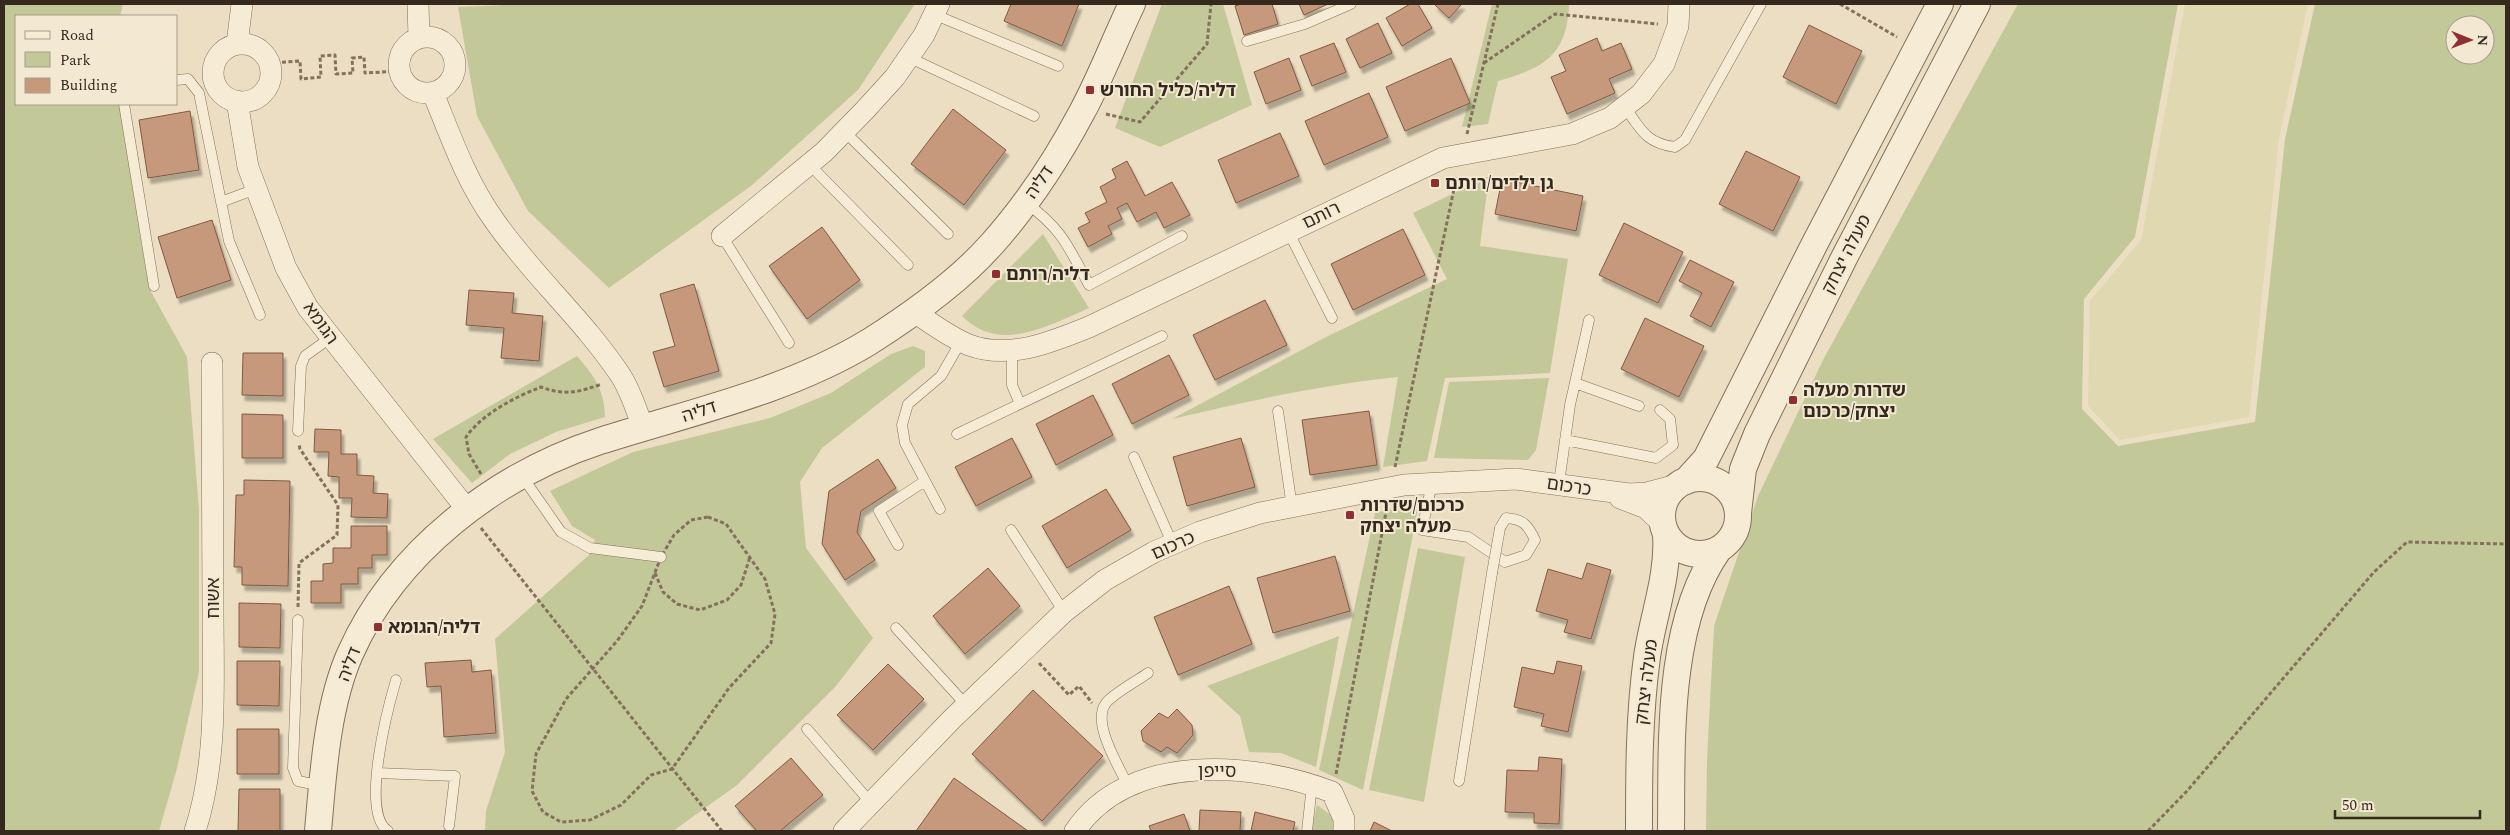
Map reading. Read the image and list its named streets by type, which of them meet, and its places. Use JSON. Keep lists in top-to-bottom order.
{
  "streets": {
    "street": [
      "דליה",
      "רותם",
      "מעלה יצחק",
      "הגומא",
      "כרכום",
      "אשוח",
      "סייפן"
    ]
  },
  "crossings": [
    ["דליה", "רותם"],
    ["דליה", "הגומא"],
    ["מעלה יצחק", "כרכום"]
  ],
  "places": {
    "transit": [
      "דליה/כליל החורש",
      "גן ילדים/רותם",
      "דליה/רותם",
      "שדרות מעלה יצחק/כרכום",
      "כרכום/שדרות מעלה יצחק",
      "דליה/הגומא"
    ]
  },
  "legend": ["Road", "Park", "Building"],
  "scale_bar": "50 m",
  "north": "right"
}
